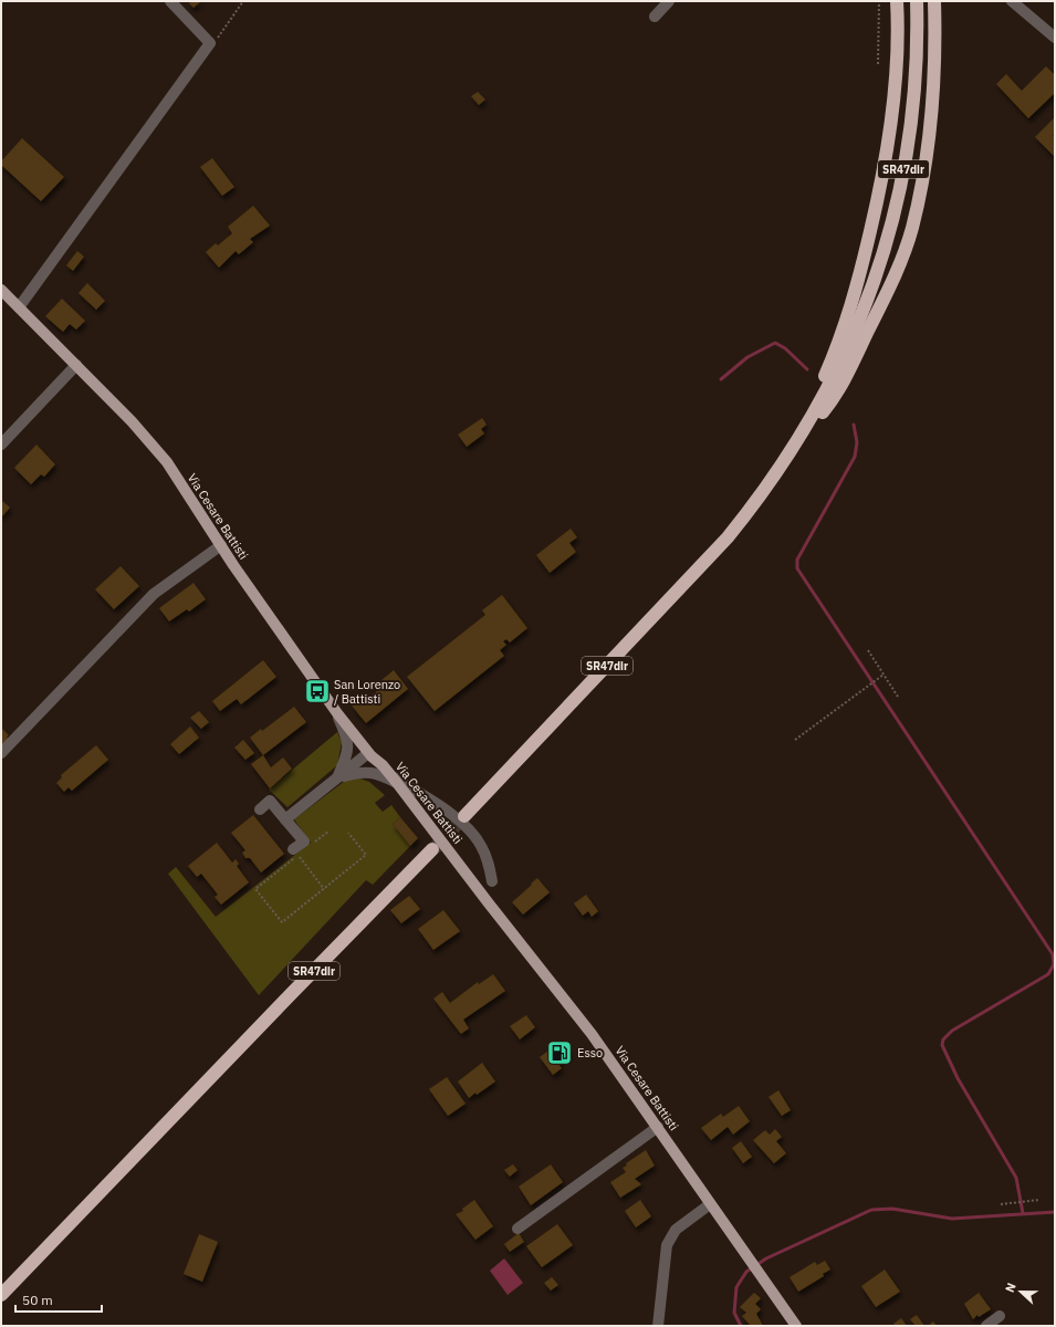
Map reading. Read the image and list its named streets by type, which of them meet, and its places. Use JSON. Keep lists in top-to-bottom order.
{
  "streets": {
    "highway": ["SR47dir"],
    "main road": ["Via Cesare Battisti"]
  },
  "places": {
    "bus stop": ["San Lorenzo / Battisti"],
    "fuel station": ["Esso"]
  },
  "scale_bar": "50 m",
  "north": "left"
}
